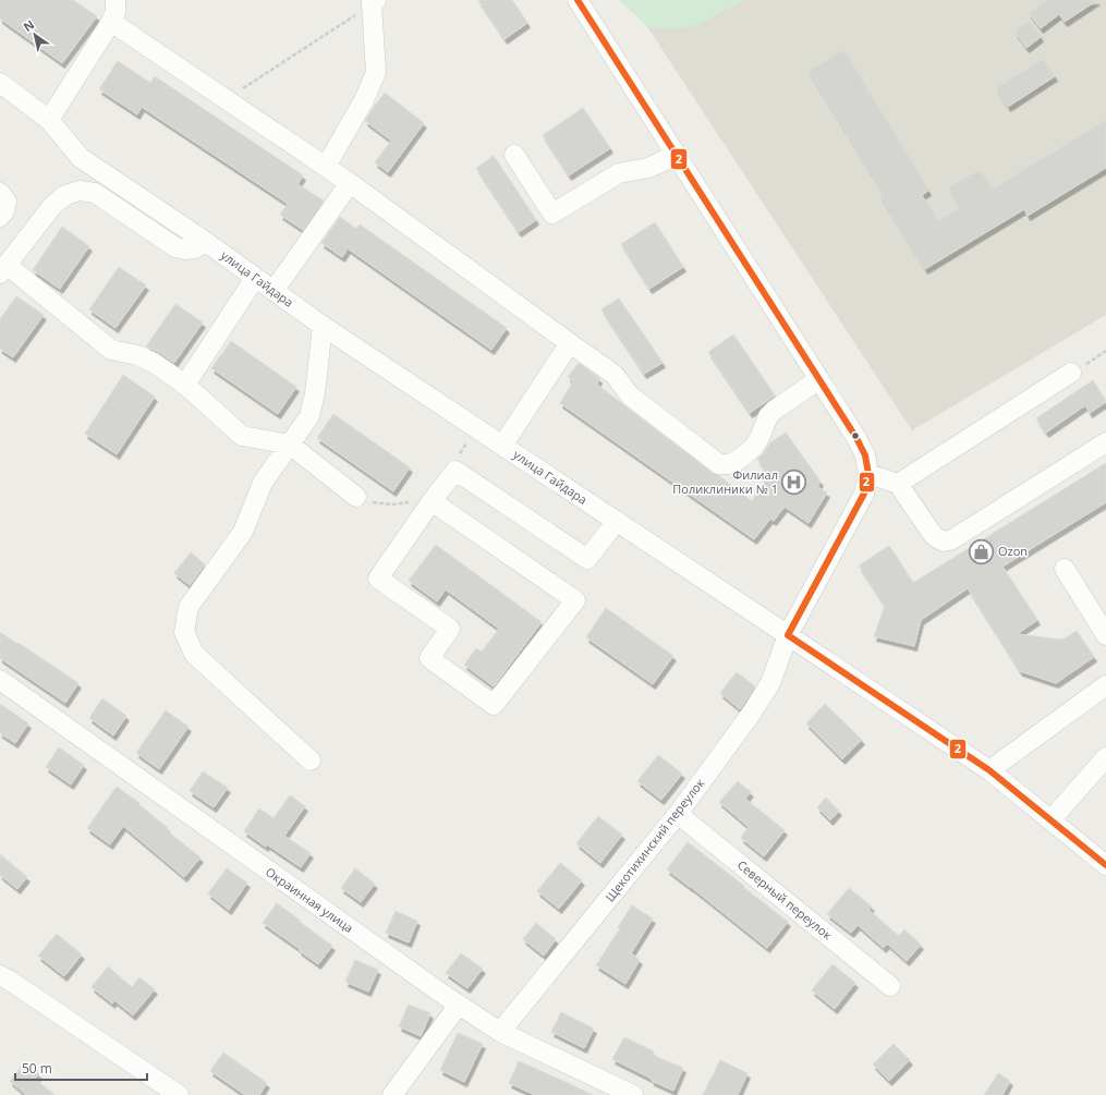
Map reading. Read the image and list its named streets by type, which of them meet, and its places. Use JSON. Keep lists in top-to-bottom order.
{
  "streets": {
    "street": [
      "улица Гайдара",
      "Щекотихинский переулок",
      "Окраинная улица",
      "Северный переулок"
    ]
  },
  "crossings": [
    ["улица Гайдара", "Щекотихинский переулок"],
    ["Щекотихинский переулок", "Окраинная улица"],
    ["Щекотихинский переулок", "Северный переулок"]
  ],
  "places": {
    "hospital": ["Филиал Поликлиники № 1"],
    "shop": ["Ozon"]
  },
  "lines": ["transit line 2"],
  "scale_bar": "50 m",
  "north": "top left"
}
